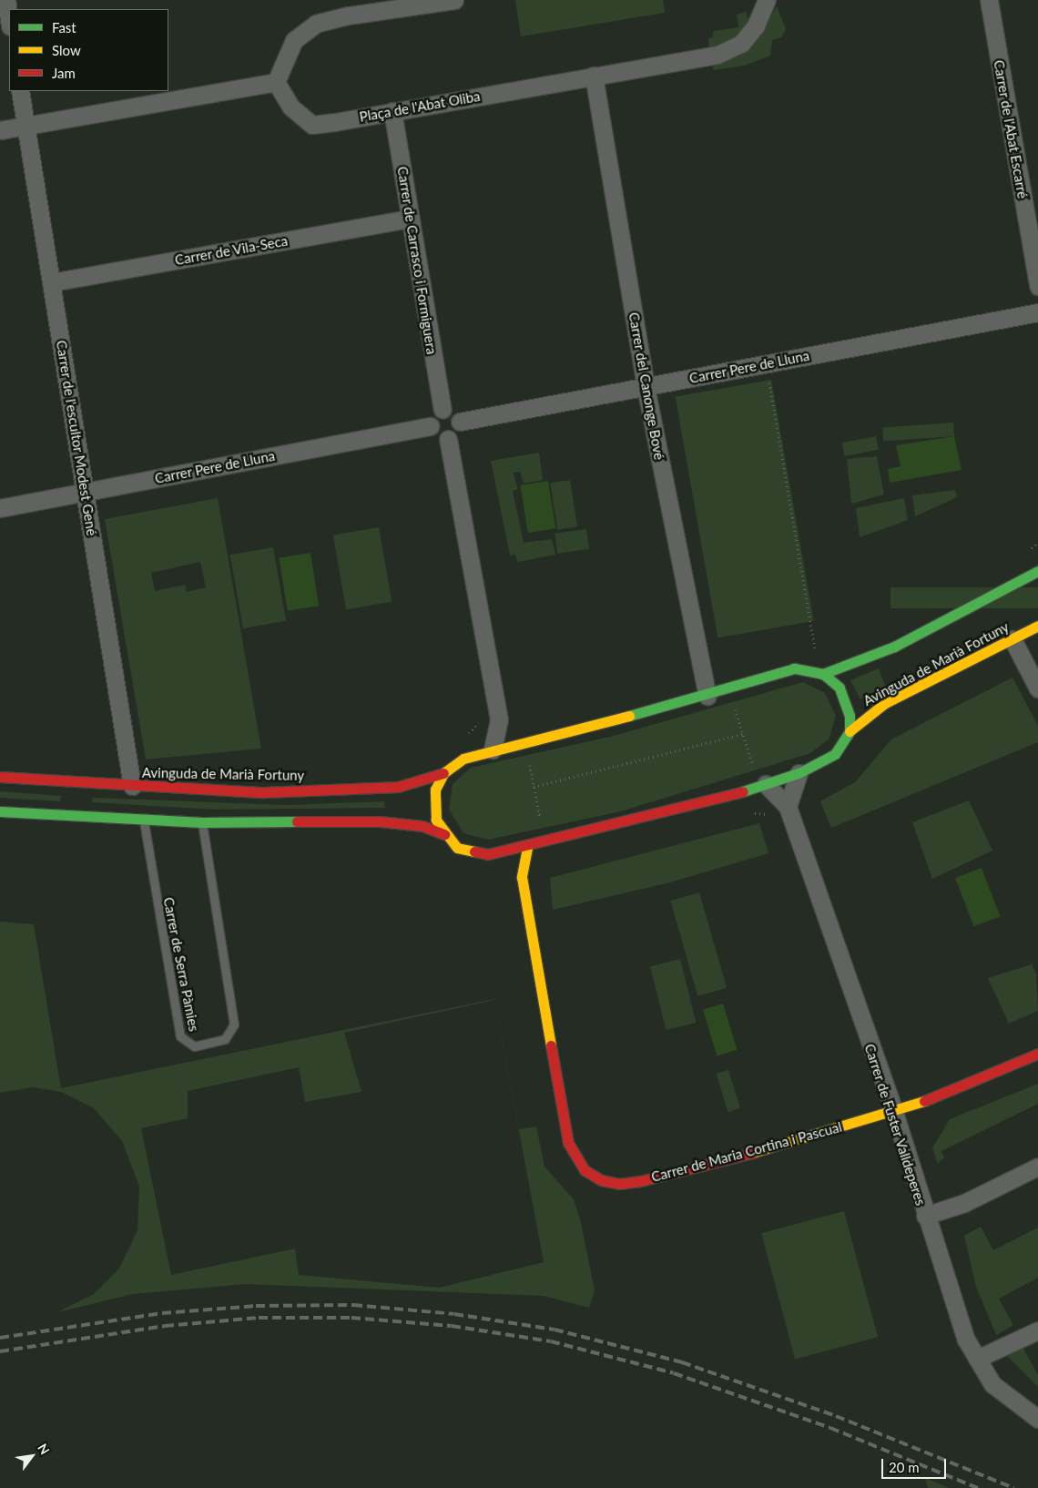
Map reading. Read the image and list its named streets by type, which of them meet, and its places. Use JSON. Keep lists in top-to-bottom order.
{
  "streets": {
    "main road": ["Avinguda de Marià Fortuny", "Carrer de Maria Cortina i Pascual"],
    "street": [
      "Plaça de l'Abat Oliba",
      "Carrer de l'Abat Escarré",
      "Carrer de Vila-Seca",
      "Carrer de Carrasco i Formiguera",
      "Carrer Pere de Lluna",
      "Carrer del Canonge Bové",
      "Carrer de l'escultor Modest Gené",
      "Carrer de Fuster Valldeperes"
    ],
    "lane": ["Carrer de Serra Pàmies"]
  },
  "crossings": [
    ["Plaça de l'Abat Oliba", "Carrer de Carrasco i Formiguera"],
    ["Plaça de l'Abat Oliba", "Carrer del Canonge Bové"],
    ["Carrer de Vila-Seca", "Carrer de Carrasco i Formiguera"],
    ["Carrer de Vila-Seca", "Carrer de l'escultor Modest Gené"],
    ["Carrer de Carrasco i Formiguera", "Carrer Pere de Lluna"],
    ["Carrer Pere de Lluna", "Carrer del Canonge Bové"],
    ["Carrer Pere de Lluna", "Carrer de l'escultor Modest Gené"],
    ["Carrer de l'escultor Modest Gené", "Avinguda de Marià Fortuny"],
    ["Avinguda de Marià Fortuny", "Carrer de Fuster Valldeperes"],
    ["Avinguda de Marià Fortuny", "Carrer de Maria Cortina i Pascual"],
    ["Carrer de Fuster Valldeperes", "Carrer de Maria Cortina i Pascual"]
  ],
  "legend": ["Fast", "Slow", "Jam"],
  "scale_bar": "20 m",
  "north": "top right"
}
